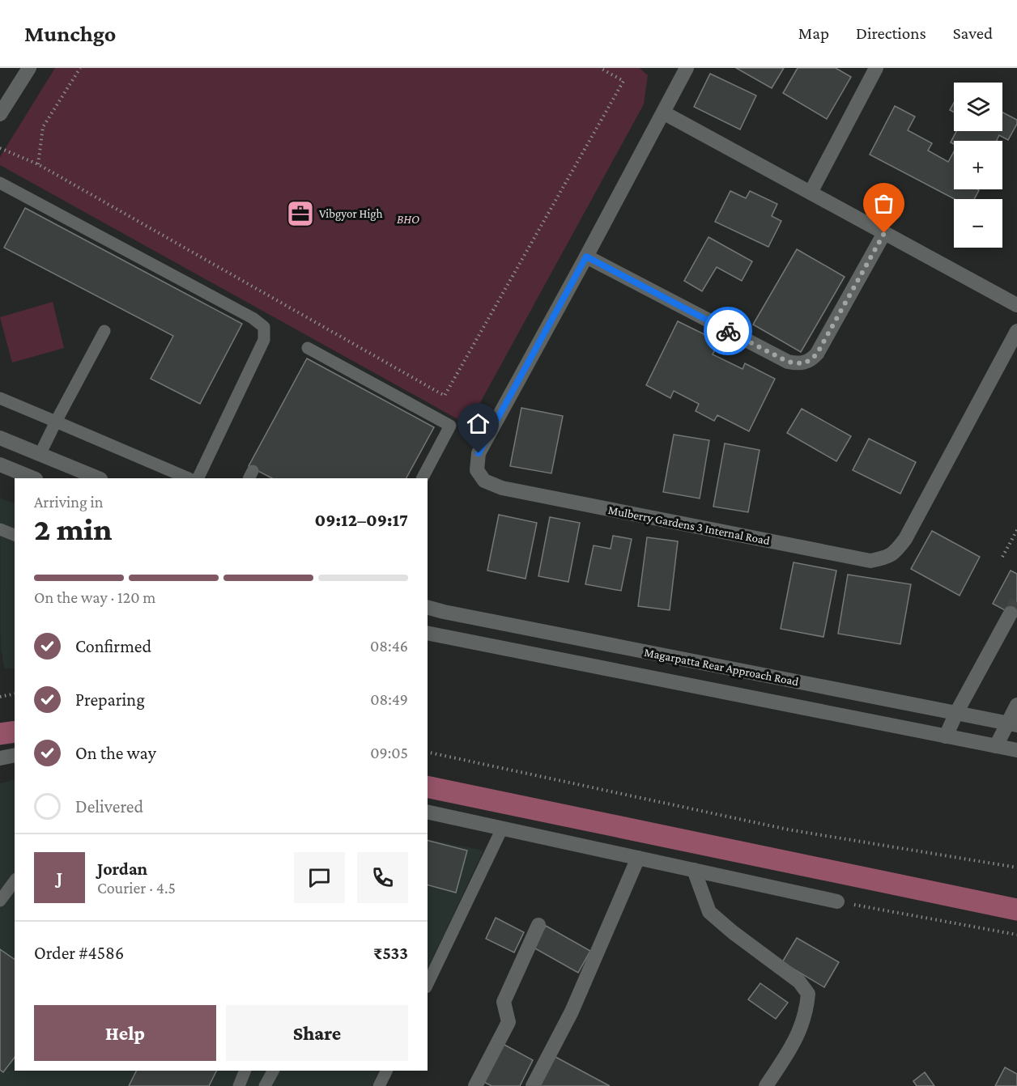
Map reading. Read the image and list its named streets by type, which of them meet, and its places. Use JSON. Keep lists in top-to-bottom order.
{
  "streets": {
    "street": ["Mulberry Gardens 3 Internal Road", "Magarpatta Rear Approach Road"]
  },
  "parks": ["BHO"],
  "places": {
    "office": ["Vibgyor High"]
  },
  "page": {
    "header": "Munchgo",
    "nav": ["Map", "Directions", "Saved"],
    "map_buttons": ["+", "−"],
    "heading": ["2 min", "Arriving in", "09:12–09:17"],
    "panel": [
      "Jordan",
      "Courier · 4.5",
      "Order #4586",
      "₹533"
    ],
    "bar": "On the way · 120 m",
    "list": [
      ["Confirmed", "08:46"],
      ["Preparing", "08:49"],
      ["On the way", "09:05"],
      "Delivered"
    ],
    "round": "J",
    "buttons": ["Help", "Share"]
  }
}
